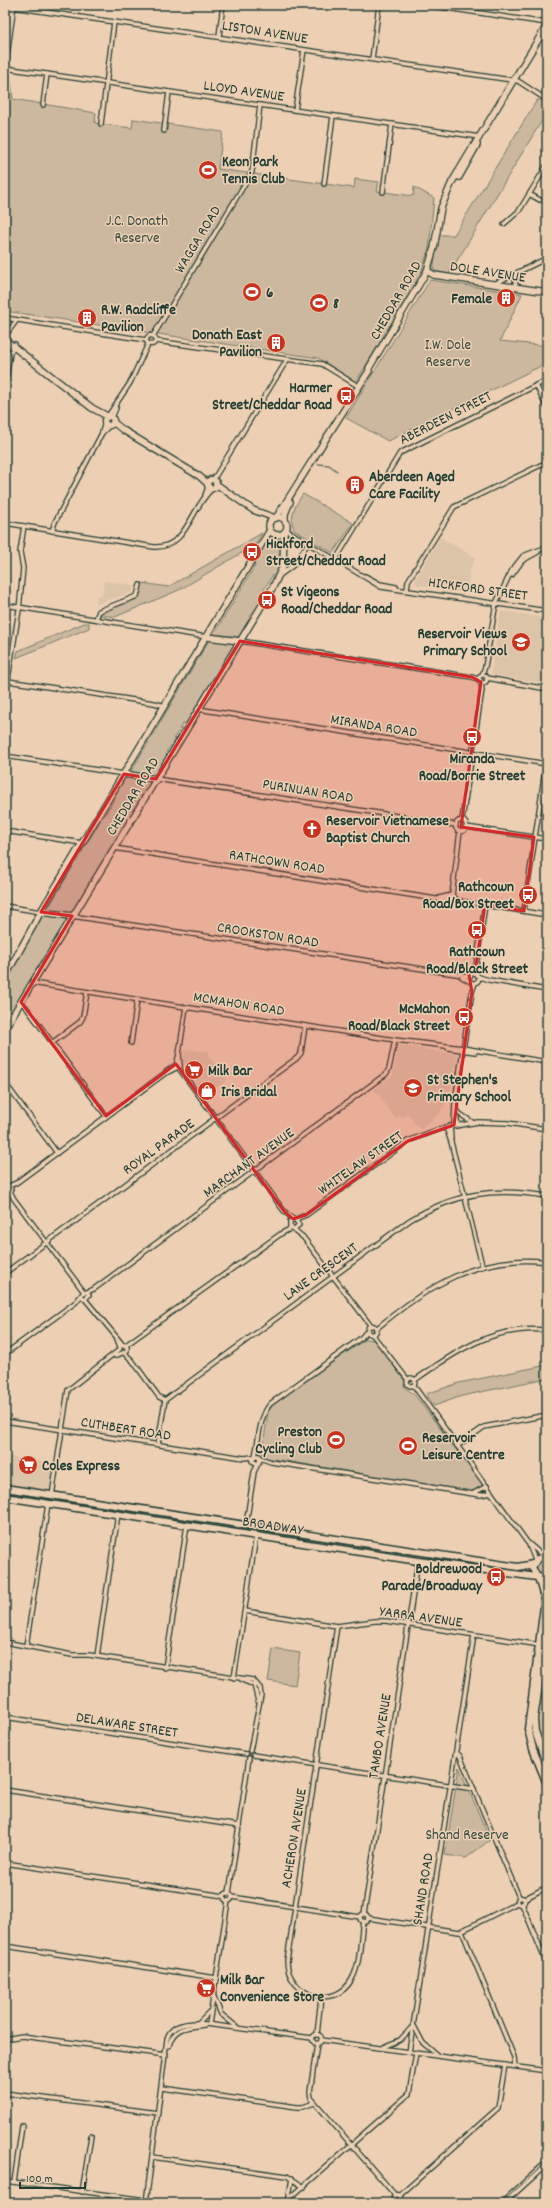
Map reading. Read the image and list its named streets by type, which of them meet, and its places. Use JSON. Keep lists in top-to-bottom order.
{
  "streets": {
    "main road": ["DOLE AVENUE", "CHEDDAR ROAD", "BROADWAY"],
    "street": [
      "LISTON AVENUE",
      "LLOYD AVENUE",
      "WAGGA ROAD",
      "ABERDEEN STREET",
      "HICKFORD STREET",
      "MIRANDA ROAD",
      "PURINUAN ROAD",
      "RATHCOWN ROAD",
      "CROOKSTON ROAD",
      "MCMAHON ROAD",
      "ROYAL PARADE",
      "MARCHANT AVENUE",
      "WHITELAW STREET",
      "LANE CRESCENT",
      "CUTHBERT ROAD",
      "YARRA AVENUE",
      "DELAWARE STREET",
      "TAMBO AVENUE",
      "ACHERON AVENUE",
      "SHAND ROAD"
    ]
  },
  "crossings": [
    ["LISTON AVENUE", "CHEDDAR ROAD"],
    ["LLOYD AVENUE", "WAGGA ROAD"],
    ["LLOYD AVENUE", "CHEDDAR ROAD"],
    ["DOLE AVENUE", "CHEDDAR ROAD"],
    ["CHEDDAR ROAD", "HICKFORD STREET"],
    ["CHEDDAR ROAD", "MIRANDA ROAD"],
    ["CHEDDAR ROAD", "PURINUAN ROAD"],
    ["CHEDDAR ROAD", "RATHCOWN ROAD"],
    ["CHEDDAR ROAD", "CROOKSTON ROAD"],
    ["CHEDDAR ROAD", "MCMAHON ROAD"],
    ["ABERDEEN STREET", "HICKFORD STREET"],
    ["MCMAHON ROAD", "ROYAL PARADE"],
    ["MCMAHON ROAD", "MARCHANT AVENUE"],
    ["BROADWAY", "TAMBO AVENUE"],
    ["YARRA AVENUE", "TAMBO AVENUE"],
    ["YARRA AVENUE", "ACHERON AVENUE"],
    ["YARRA AVENUE", "SHAND ROAD"]
  ],
  "parks": ["J.C. Donath Reserve", "I.W. Dole Reserve", "Shand Reserve"],
  "places": {
    "sports": [
      "Keon Park Tennis Club",
      "6",
      "8",
      "Preston Cycling Club",
      "Reservoir Leisure Centre"
    ],
    "building": [
      "Female",
      "R.W. Radcliffe Pavilion",
      "Donath East Pavilion",
      "Aberdeen Aged Care Facility"
    ],
    "bus stop": [
      "Harmer Street/Cheddar Road",
      "Hickford Street/Cheddar Road",
      "St Vigeons Road/Cheddar Road",
      "Miranda Road/Borrie Street",
      "Rathcown Road/Box Street",
      "Rathcown Road/Black Street",
      "McMahon Road/Black Street",
      "Boldrewood Parade/Broadway"
    ],
    "school or university": ["Reservoir Views Primary School", "St Stephen's Primary School"],
    "church": ["Reservoir Vietnamese Baptist Church"],
    "supermarket": ["Milk Bar", "Coles Express", "Milk Bar Convenience Store"],
    "shop": ["Iris Bridal"]
  },
  "scale_bar": "100 m"
}
